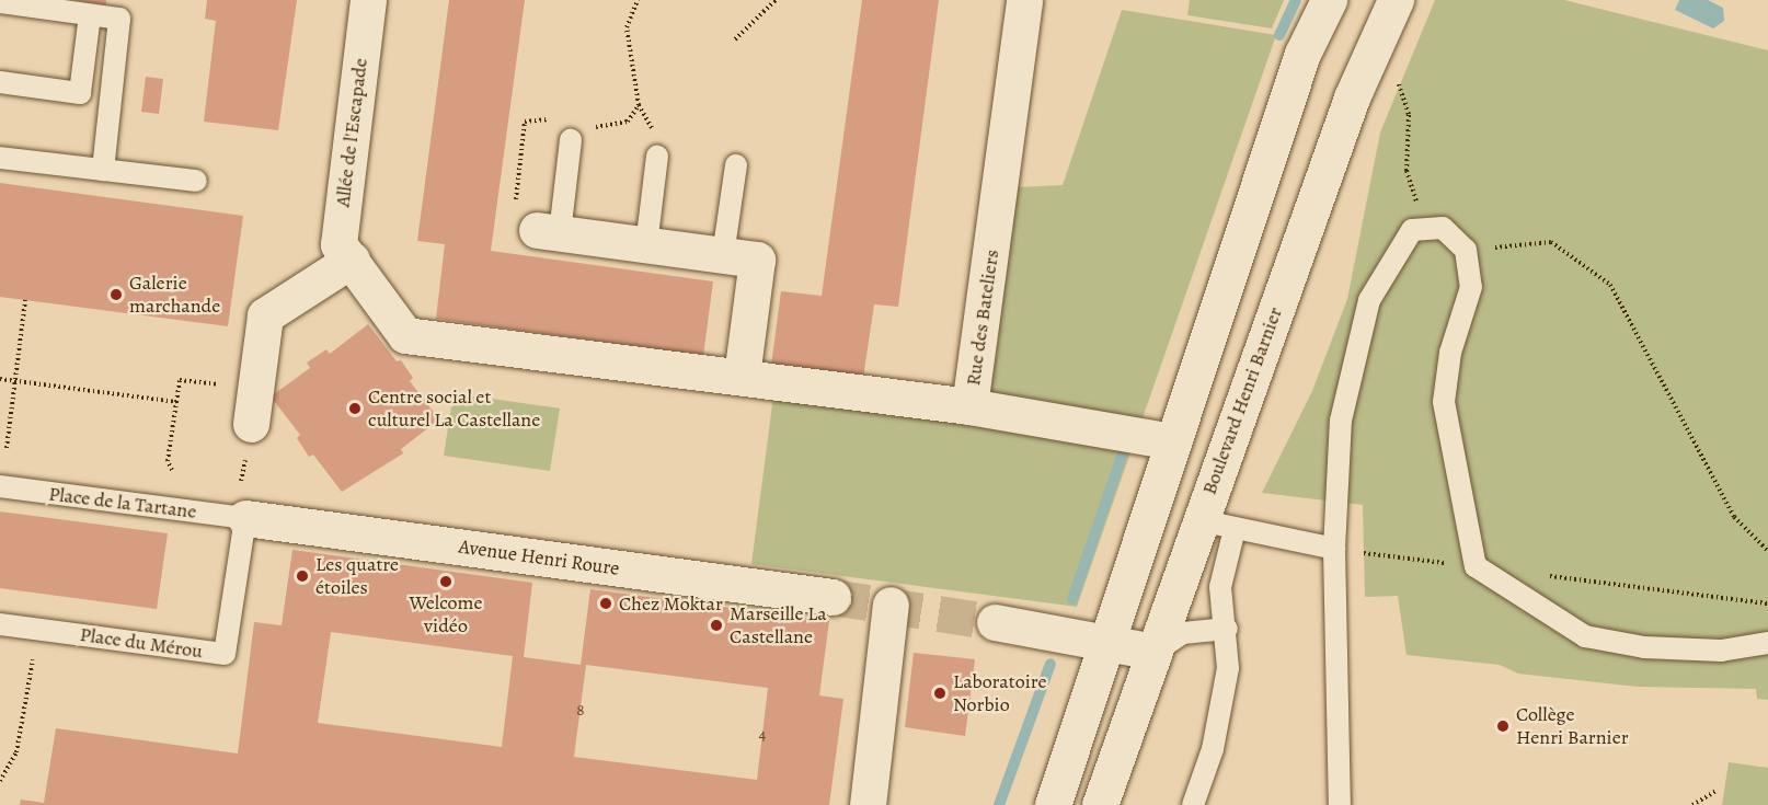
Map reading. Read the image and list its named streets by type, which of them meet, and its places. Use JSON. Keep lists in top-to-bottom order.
{
  "streets": {
    "street": [
      "Allée de l'Escapade",
      "Rue des Bateliers",
      "Boulevard Henri Barnier",
      "Avenue Henri Roure"
    ],
    "lane": ["Place de la Tartane", "Place du Mérou"]
  },
  "crossings": [
    ["Allée de l'Escapade", "Rue des Bateliers"],
    ["Place de la Tartane", "Avenue Henri Roure"],
    ["Place de la Tartane", "Place du Mérou"],
    ["Avenue Henri Roure", "Place du Mérou"]
  ],
  "places": [
    "Galerie marchande",
    "Centre social et culturel La Castellane",
    "Les quatre étoiles",
    "Welcome vidéo",
    "Chez Moktar",
    "Marseille La Castellane",
    "Laboratoire Norbio",
    "Collège Henri Barnier"
  ],
  "house_numbers": ["8", "4"]
}
